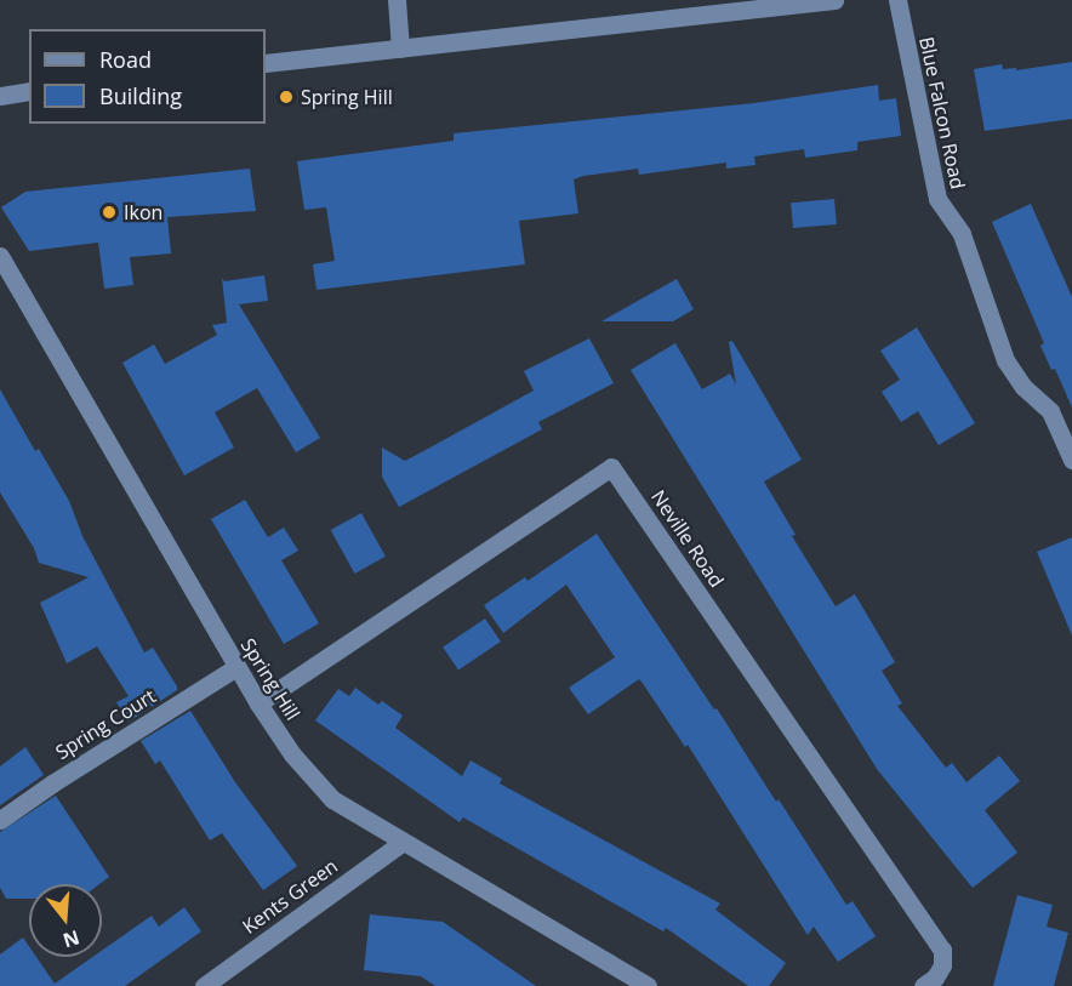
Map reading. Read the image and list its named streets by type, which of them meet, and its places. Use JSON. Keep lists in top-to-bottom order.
{
  "streets": {
    "street": [
      "Blue Falcon Road",
      "Neville Road",
      "Spring Hill",
      "Spring Court",
      "Kents Green"
    ]
  },
  "crossings": [
    ["Neville Road", "Spring Hill"],
    ["Spring Hill", "Spring Court"],
    ["Spring Hill", "Kents Green"]
  ],
  "places": ["Spring Hill", "Ikon"],
  "legend": ["Road", "Building"],
  "north": "bottom"
}
